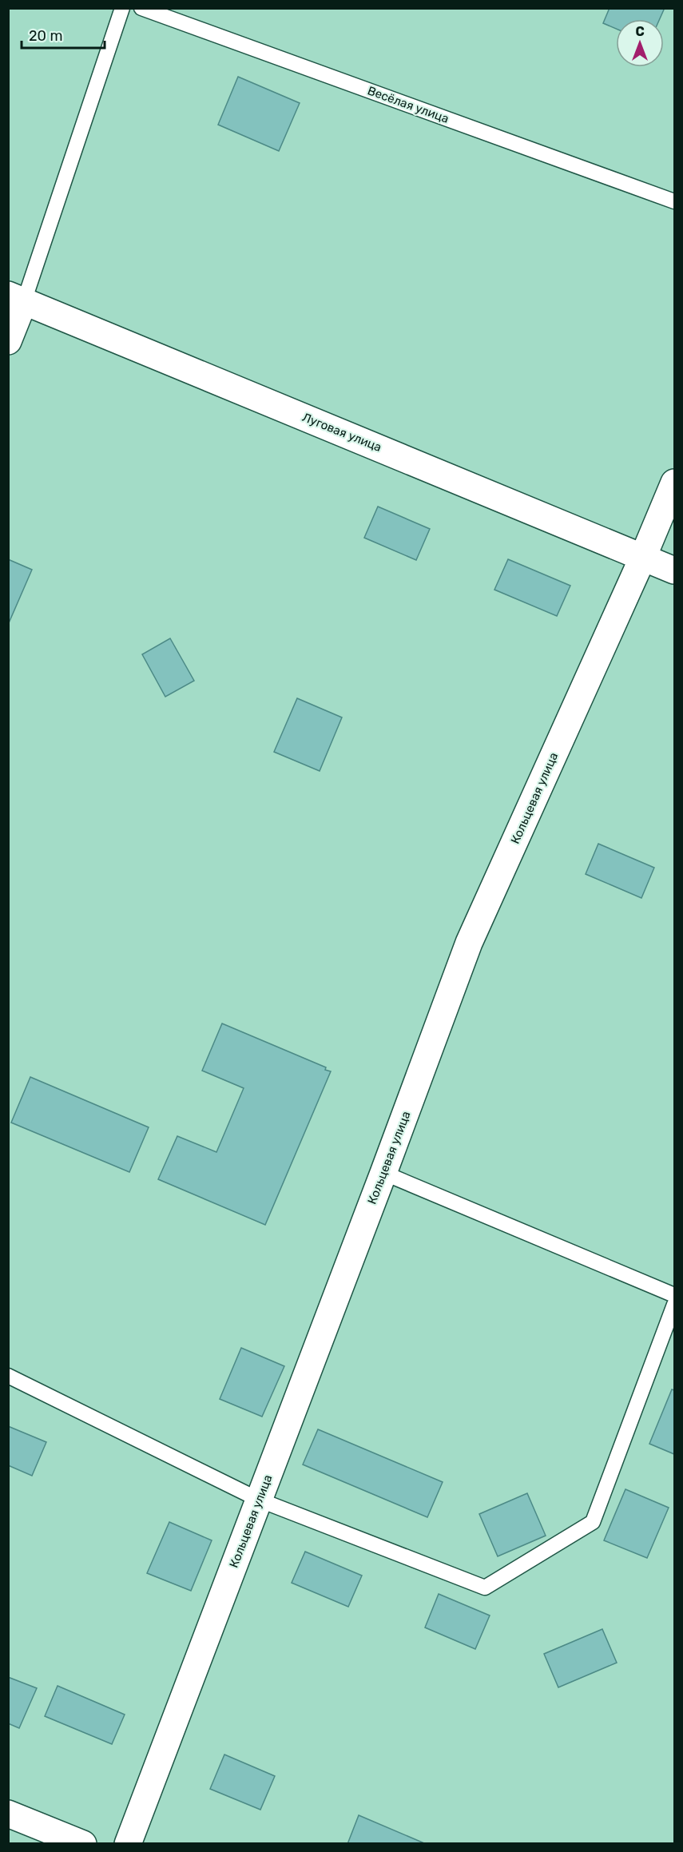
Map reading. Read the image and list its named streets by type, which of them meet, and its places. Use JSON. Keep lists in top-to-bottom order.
{
  "streets": {
    "street": ["Луговая улица", "Кольцевая улица"],
    "lane": ["Весёлая улица"]
  },
  "crossings": [
    ["Луговая улица", "Кольцевая улица"]
  ],
  "scale_bar": "20 m",
  "north": "top"
}
